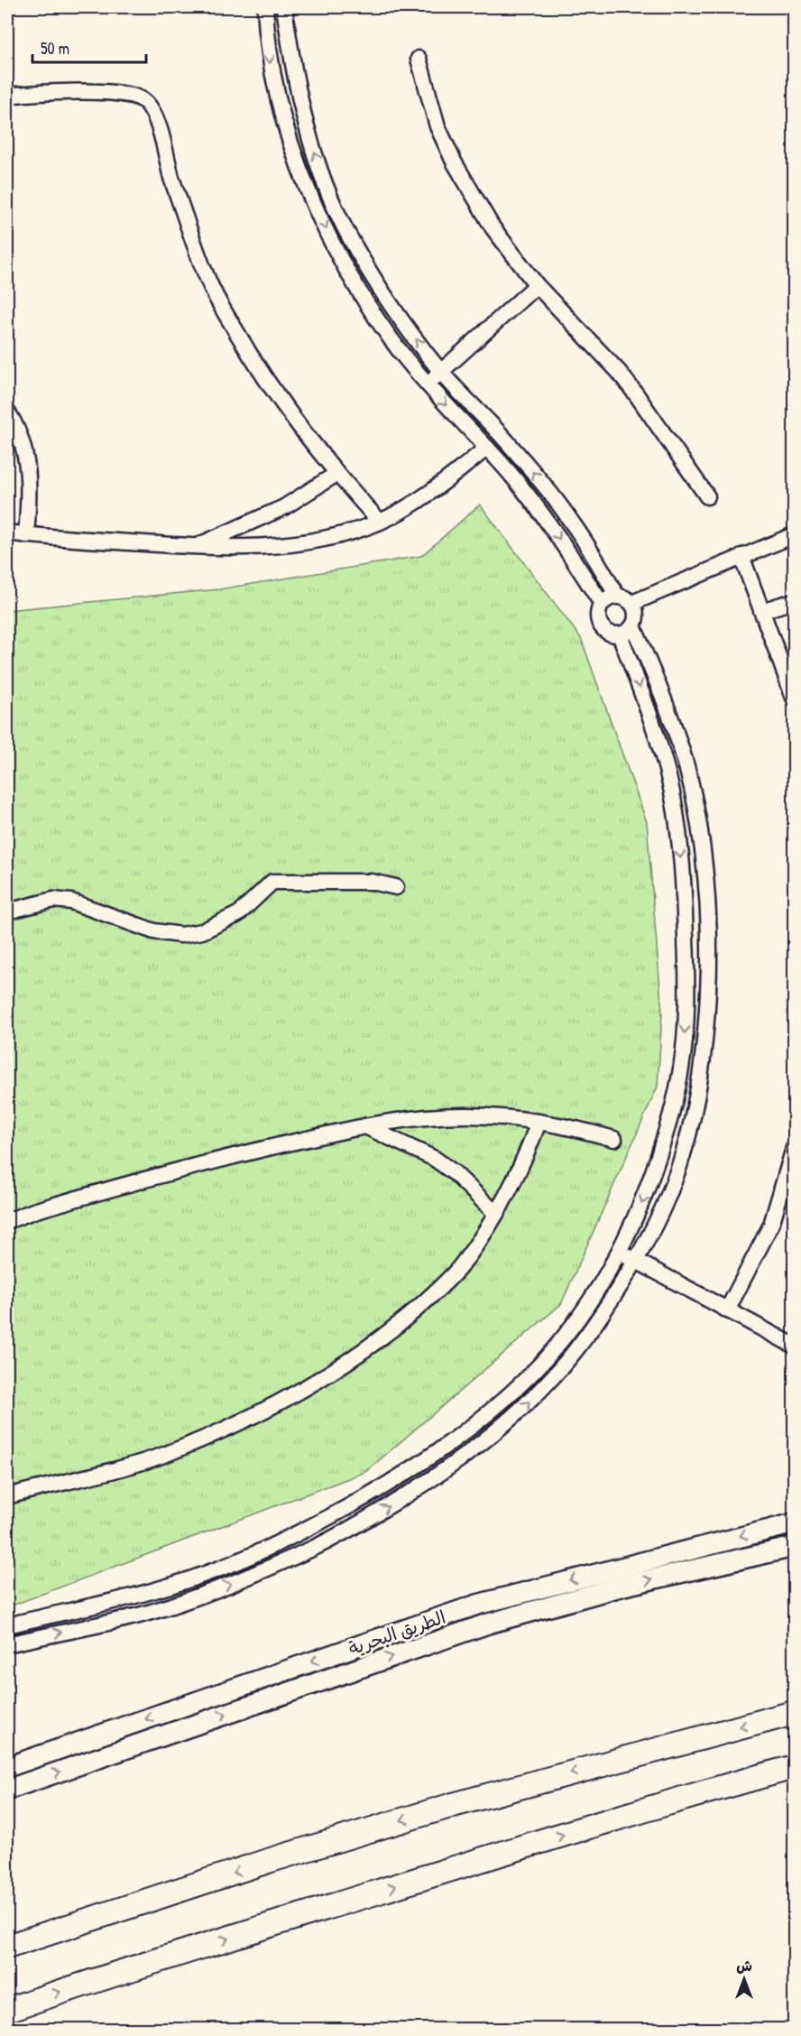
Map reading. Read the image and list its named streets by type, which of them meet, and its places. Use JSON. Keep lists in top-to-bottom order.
{
  "streets": {
    "main road": ["الطريق البحرية"]
  },
  "scale_bar": "50 m",
  "north": "top"
}
